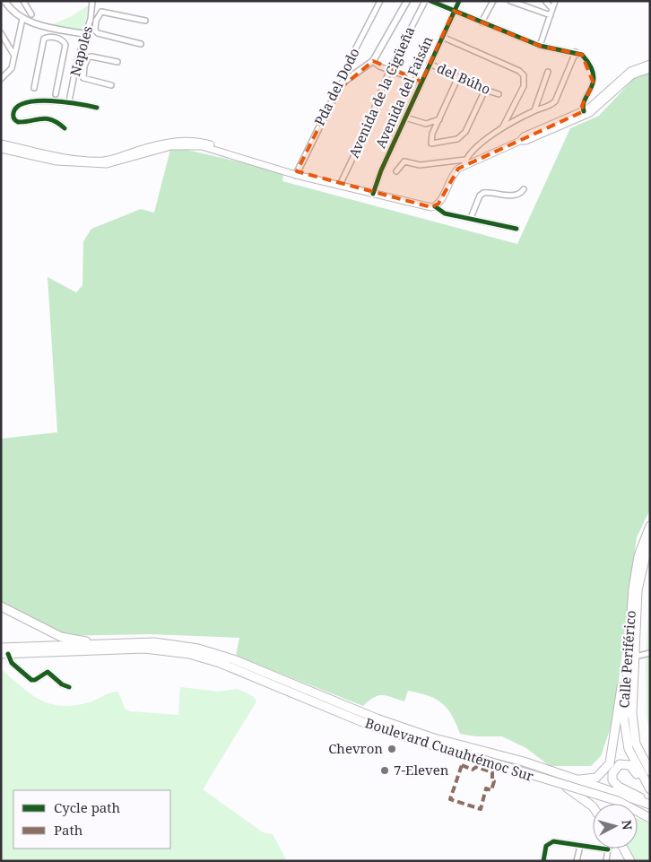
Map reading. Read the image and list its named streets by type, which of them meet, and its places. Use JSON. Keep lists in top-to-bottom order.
{
  "streets": {
    "highway": ["Calle Periférico", "Boulevard Cuauhtémoc Sur"],
    "street": [
      "Napoles",
      "del Búho",
      "Pda del Dodo",
      "Avenida de la Cigüeña",
      "Avenida del Faisán"
    ]
  },
  "crossings": [
    ["del Búho", "Avenida del Faisán"]
  ],
  "places": ["Chevron", "7-Eleven"],
  "legend": ["Cycle path", "Path"],
  "north": "right"
}
